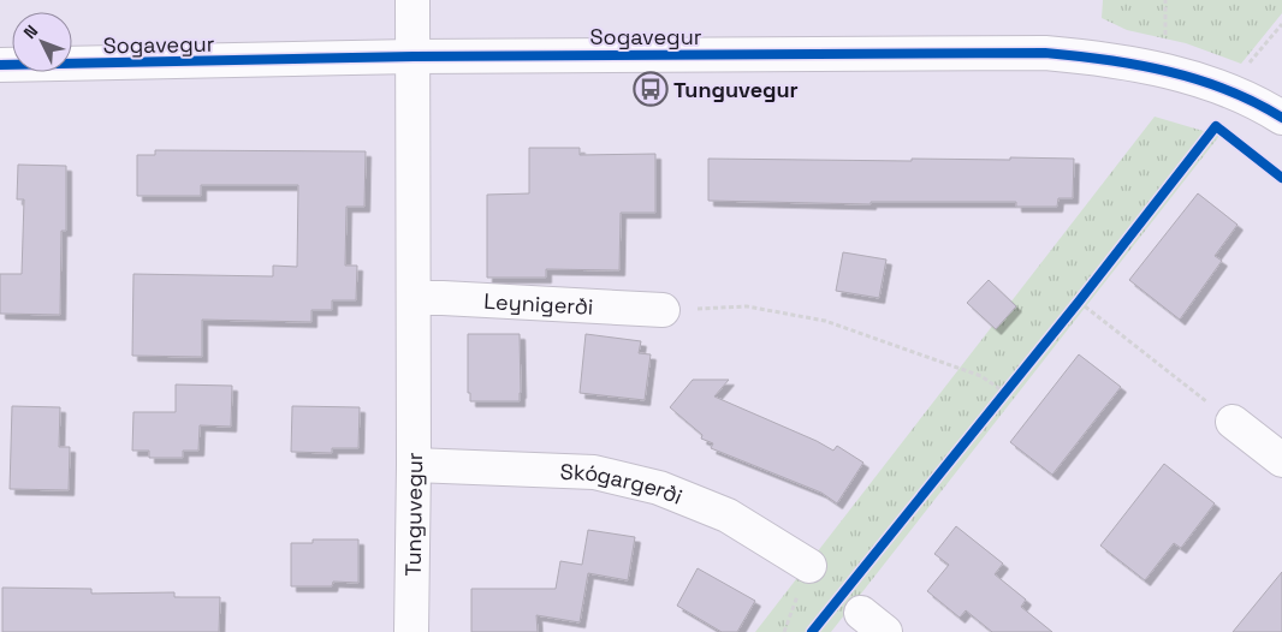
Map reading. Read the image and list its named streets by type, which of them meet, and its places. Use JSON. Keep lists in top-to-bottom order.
{
  "streets": {
    "street": [
      "Sogavegur",
      "Leynigerði",
      "Skógargerði",
      "Tunguvegur"
    ]
  },
  "crossings": [
    ["Sogavegur", "Tunguvegur"],
    ["Leynigerði", "Tunguvegur"],
    ["Skógargerði", "Tunguvegur"]
  ],
  "places": {
    "bus stop": ["Tunguvegur"]
  },
  "north": "top left"
}
